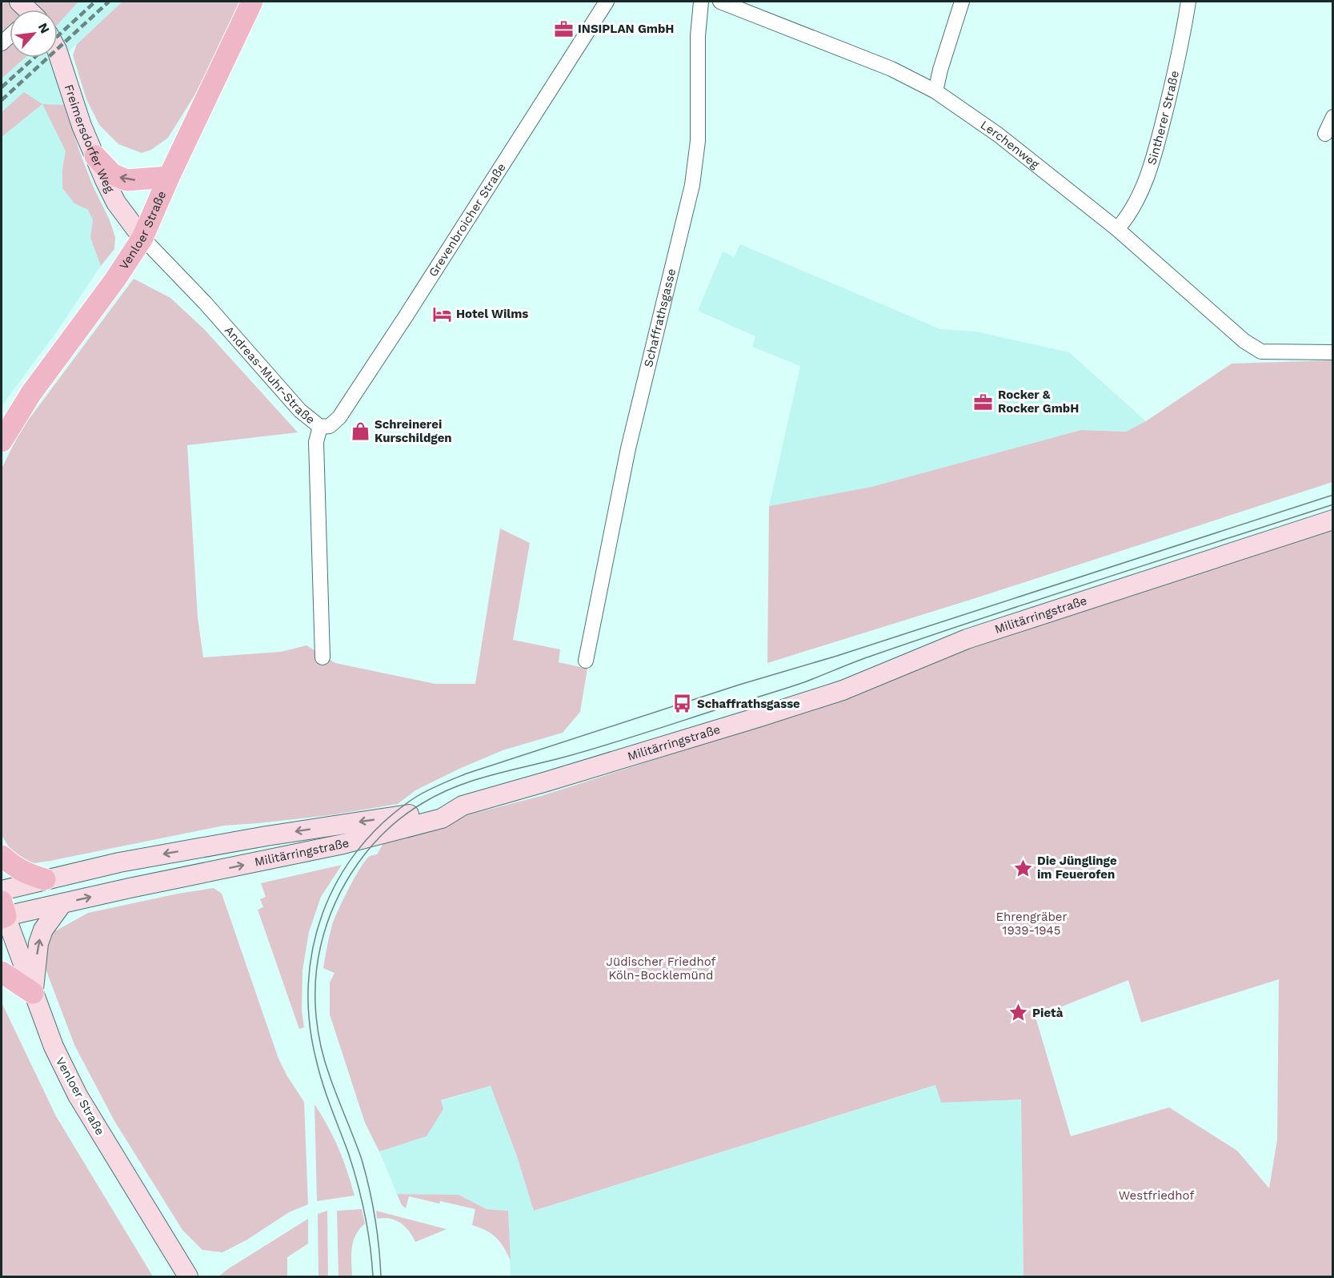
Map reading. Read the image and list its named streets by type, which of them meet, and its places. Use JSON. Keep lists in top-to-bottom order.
{
  "streets": {
    "main road": ["Freimersdorfer Weg", "Venloer Straße", "Militärringstraße"],
    "street": [
      "Sintherer Straße",
      "Lerchenweg",
      "Grevenbroicher Straße",
      "Schaffrathsgasse",
      "Andreas-Muhr-Straße"
    ]
  },
  "crossings": [
    ["Sintherer Straße", "Lerchenweg"],
    ["Freimersdorfer Weg", "Venloer Straße"],
    ["Freimersdorfer Weg", "Andreas-Muhr-Straße"],
    ["Grevenbroicher Straße", "Andreas-Muhr-Straße"],
    ["Venloer Straße", "Andreas-Muhr-Straße"],
    ["Venloer Straße", "Militärringstraße"]
  ],
  "parks": ["Ehrengräber 1939-1945", "Jüdischer Friedhof Köln-Bocklemünd", "Westfriedhof"],
  "places": {
    "office": ["INSIPLAN GmbH", "Rocker & Rocker GmbH"],
    "hotel": ["Hotel Wilms"],
    "shop": ["Schreinerei Kurschildgen"],
    "bus stop": ["Schaffrathsgasse"],
    "place": ["Die Jünglinge im Feuerofen", "Pietà"]
  },
  "north": "top right"
}
